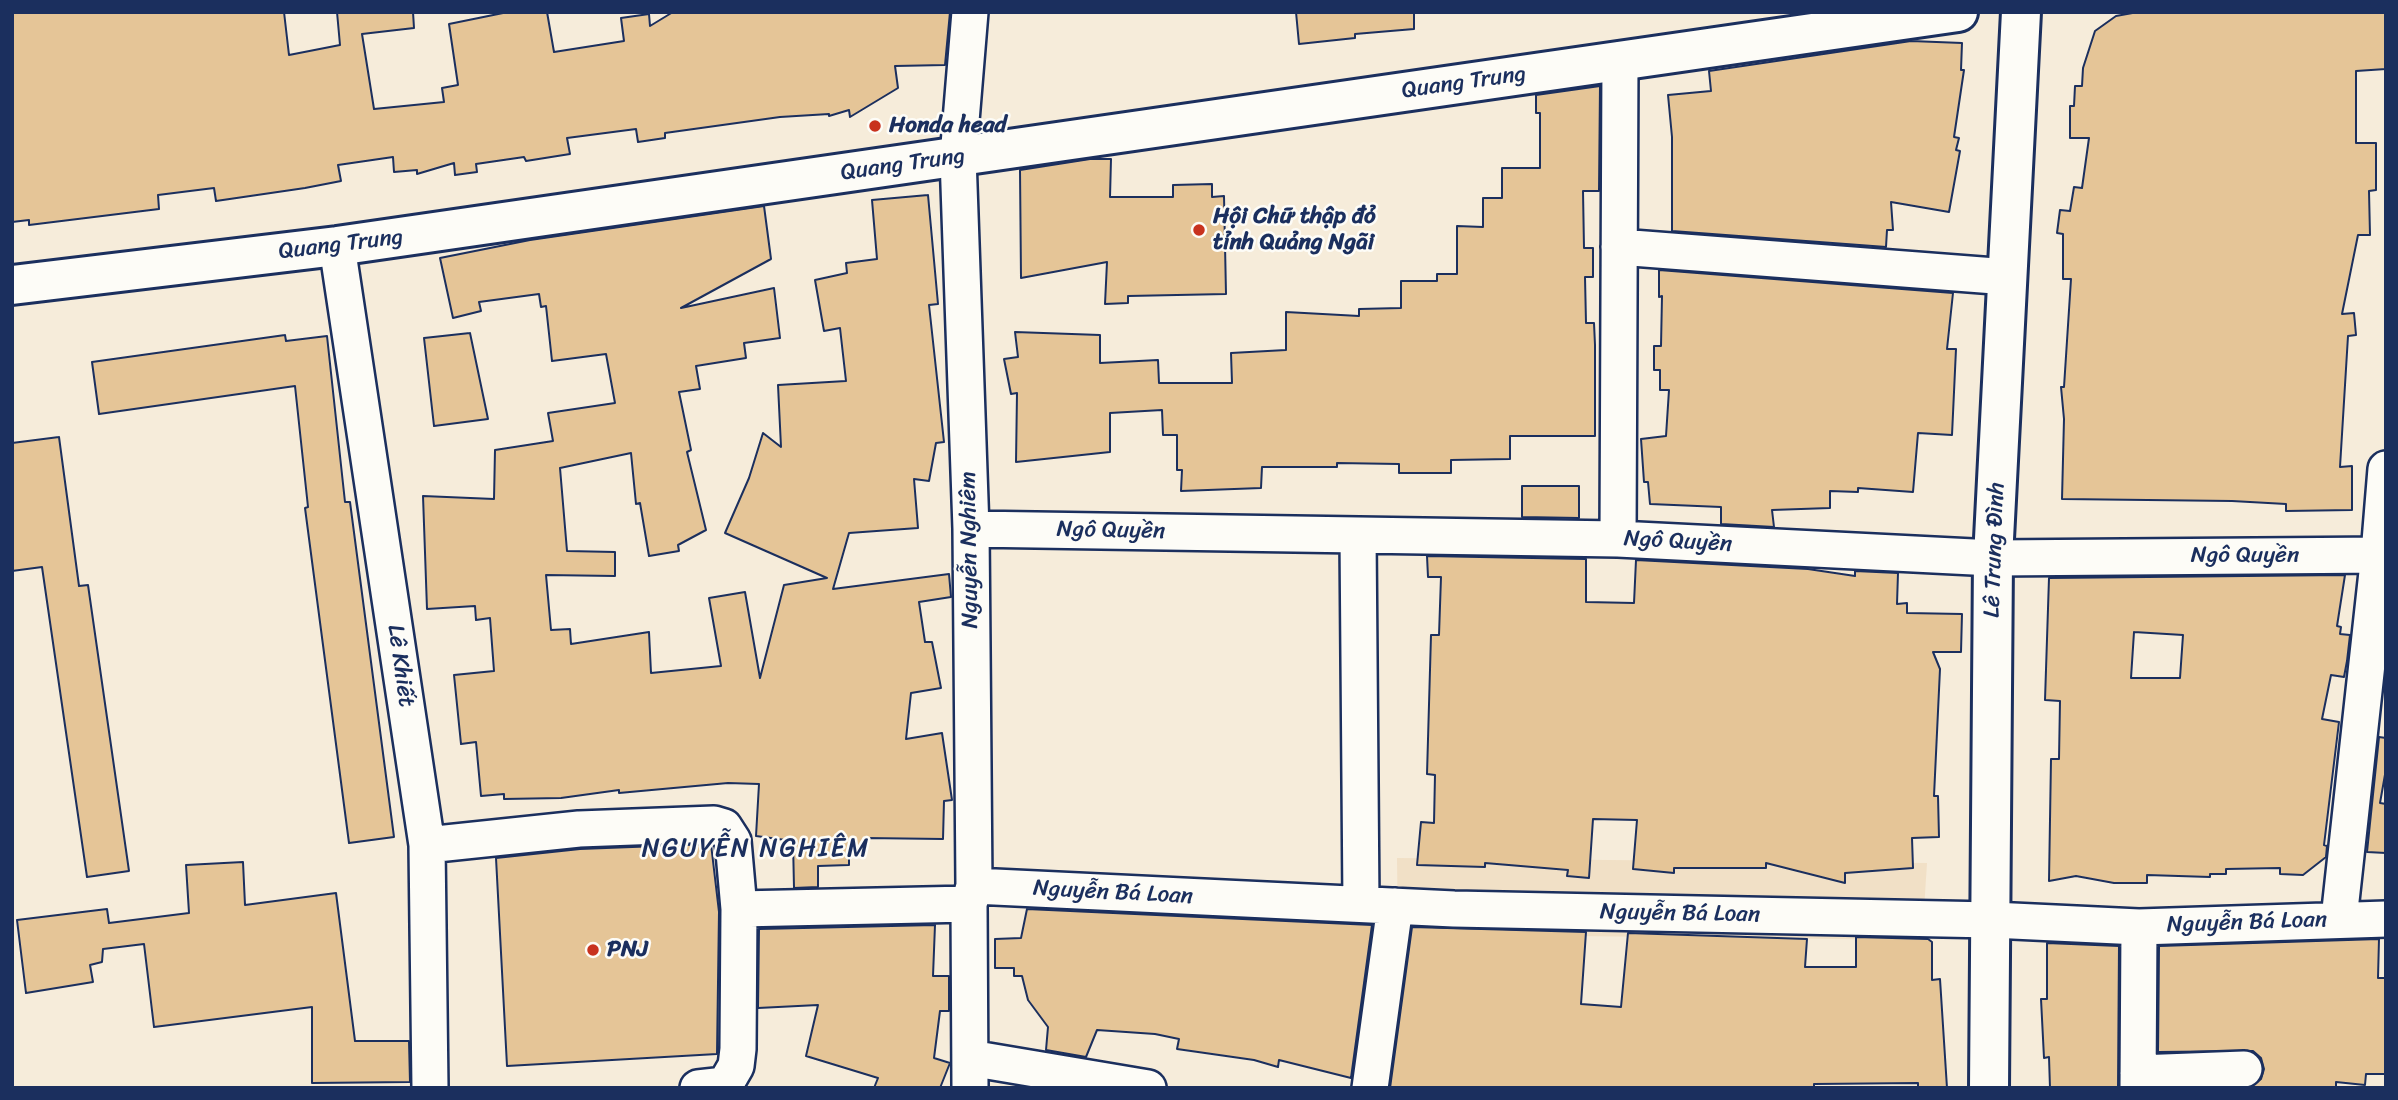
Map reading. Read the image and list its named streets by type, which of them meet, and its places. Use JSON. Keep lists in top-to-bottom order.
{
  "streets": {
    "main road": ["Quang Trung", "Lê Trung Đình"],
    "street": [
      "Ngô Quyền",
      "Nguyễn Nghiêm",
      "Lê Khiết",
      "Nguyễn Bá Loan"
    ]
  },
  "crossings": [
    ["Quang Trung", "Nguyễn Nghiêm"],
    ["Quang Trung", "Lê Khiết"],
    ["Ngô Quyền", "Nguyễn Nghiêm"],
    ["Ngô Quyền", "Lê Trung Đình"],
    ["Nguyễn Nghiêm", "Nguyễn Bá Loan"],
    ["Lê Trung Đình", "Nguyễn Bá Loan"]
  ],
  "districts": ["NGUYỄN NGHIÊM"],
  "places": ["Honda head", "Hội Chữ thập đỏ tỉnh Quảng Ngãi", "PNJ"]
}
